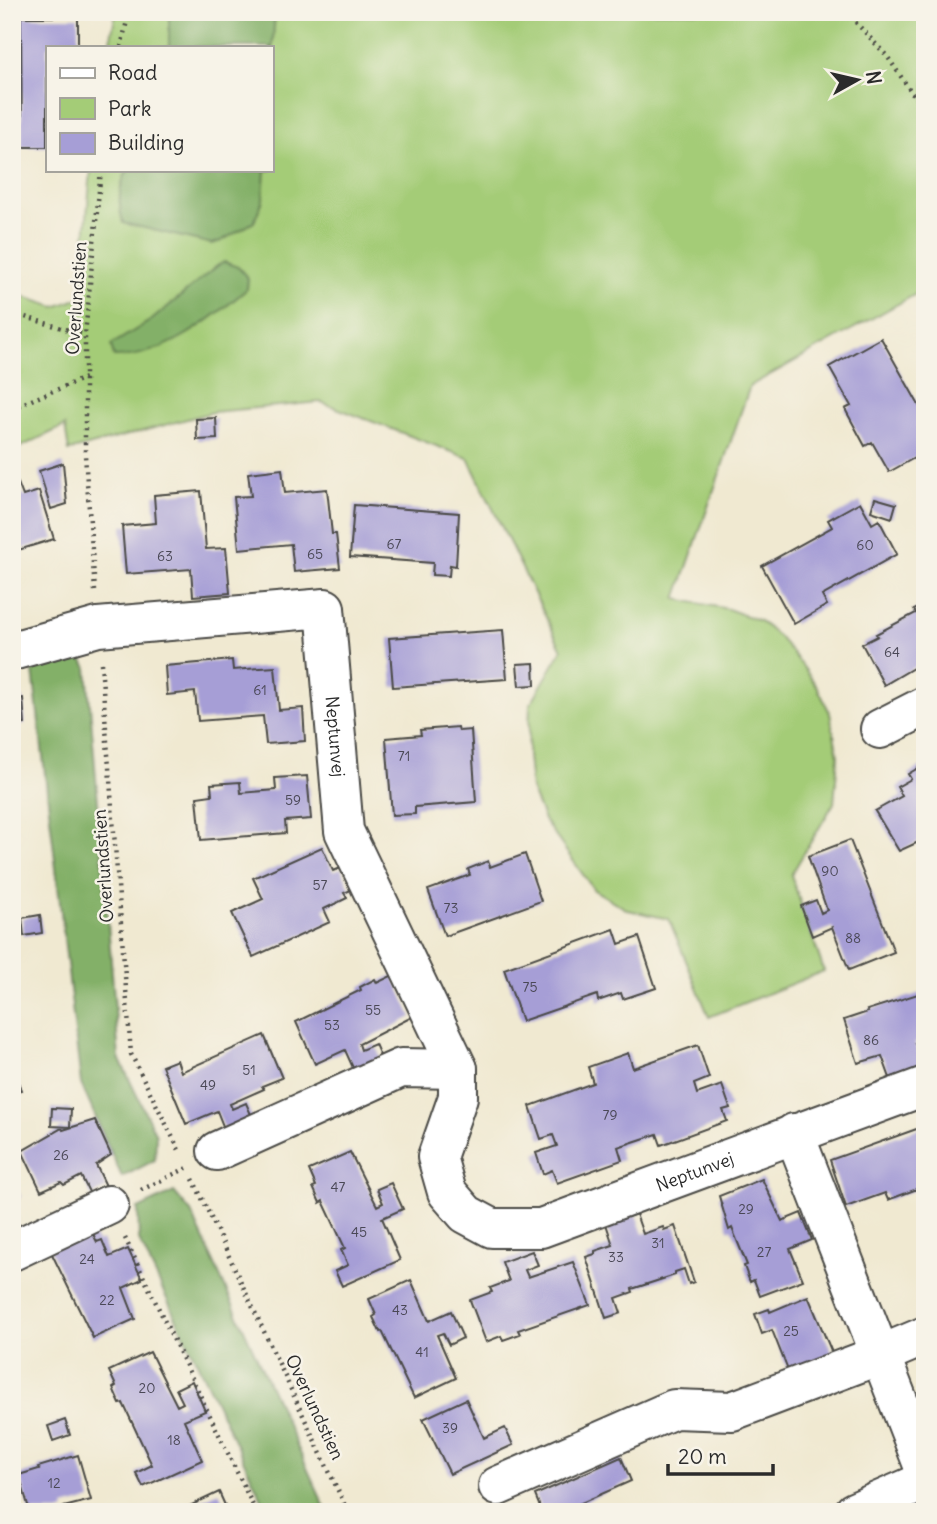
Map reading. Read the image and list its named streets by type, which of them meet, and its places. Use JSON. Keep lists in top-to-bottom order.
{
  "streets": {
    "street": ["Neptunvej"],
    "path": ["Overlundstien"]
  },
  "crossings": [
    ["Overlundstien", "Neptunvej"]
  ],
  "house_numbers": [
    "67",
    "60",
    "65",
    "63",
    "64",
    "61",
    "71",
    "59",
    "90",
    "57",
    "73",
    "88",
    "75",
    "55",
    "53",
    "86",
    "51",
    "49",
    "79",
    "26",
    "47",
    "29",
    "45",
    "31",
    "27",
    "33",
    "24",
    "22",
    "43",
    "25",
    "41",
    "20",
    "39",
    "18",
    "12"
  ],
  "legend": ["Road", "Park", "Building"],
  "scale_bar": "20 m",
  "north": "right"
}
